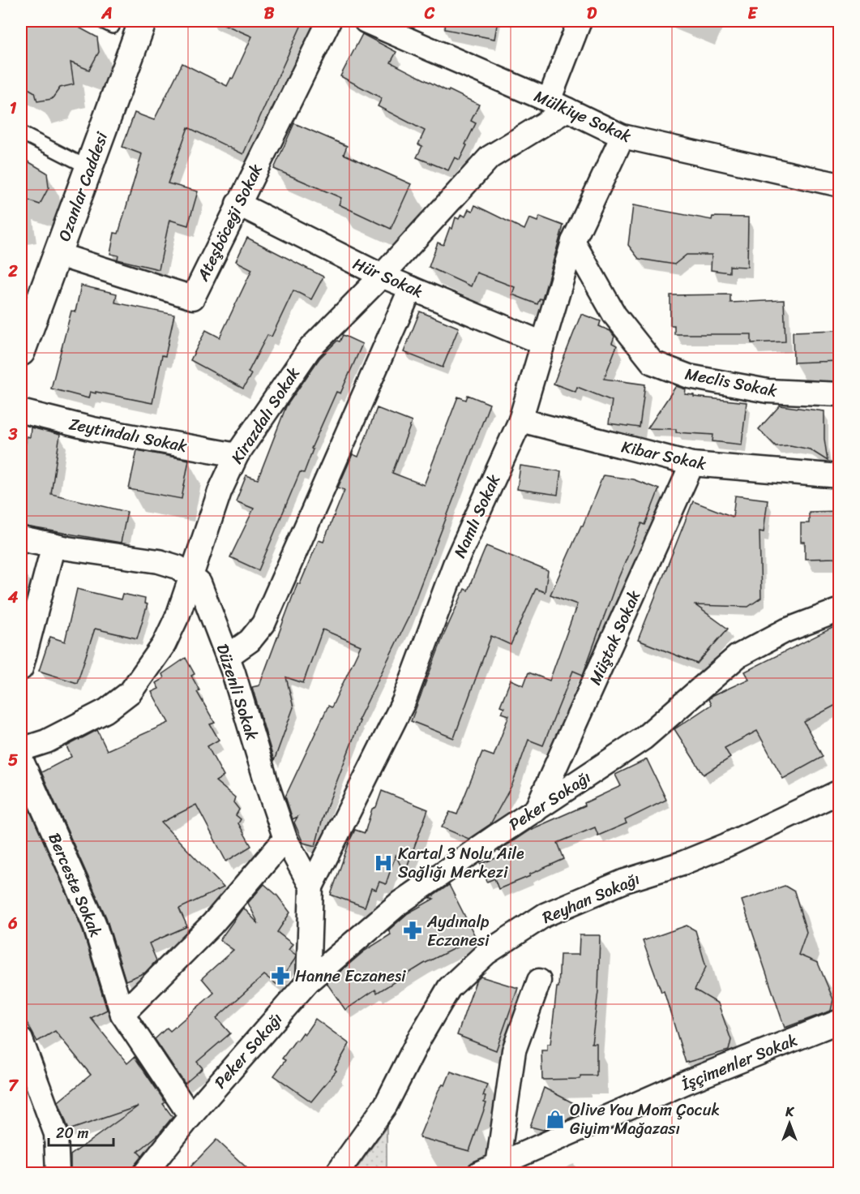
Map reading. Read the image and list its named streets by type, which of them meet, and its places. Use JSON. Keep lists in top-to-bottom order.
{
  "streets": {
    "street": [
      "Mülkiye Sokak",
      "Ozanlar Caddesi",
      "Ateşböceği Sokak",
      "Hür Sokak",
      "Meclis Sokak",
      "Kirazdalı Sokak",
      "Zeytindalı Sokak",
      "Kibar Sokak",
      "Namlı Sokak",
      "Müştak Sokak",
      "Düzenli Sokak",
      "Peker Sokağı",
      "Berceste Sokak",
      "Reyhan Sokağı",
      "İşçimenler Sokak"
    ]
  },
  "crossings": [
    ["Mülkiye Sokak", "Kirazdalı Sokak"],
    ["Mülkiye Sokak", "Namlı Sokak"],
    ["Ozanlar Caddesi", "Ateşböceği Sokak"],
    ["Ateşböceği Sokak", "Hür Sokak"],
    ["Hür Sokak", "Kirazdalı Sokak"],
    ["Hür Sokak", "Namlı Sokak"],
    ["Meclis Sokak", "Namlı Sokak"],
    ["Kirazdalı Sokak", "Zeytindalı Sokak"],
    ["Kirazdalı Sokak", "Düzenli Sokak"],
    ["Kibar Sokak", "Namlı Sokak"],
    ["Kibar Sokak", "Müştak Sokak"],
    ["Namlı Sokak", "Düzenli Sokak"],
    ["Müştak Sokak", "Peker Sokağı"],
    ["Peker Sokağı", "Berceste Sokak"]
  ],
  "places": {
    "hospital": ["Kartal 3 Nolu Aile Sağlığı Merkezi"],
    "pharmacy": ["Aydınalp Eczanesi", "Hanne Eczanesi"],
    "shop": ["Olive You Mom Çocuk Giyim Mağazası"]
  },
  "scale_bar": "20 m",
  "north": "top",
  "grid": {
    "columns": [
      "A",
      "B",
      "C",
      "D",
      "E"
    ],
    "rows": [
      "1",
      "2",
      "3",
      "4",
      "5",
      "6",
      "7"
    ]
  }
}
